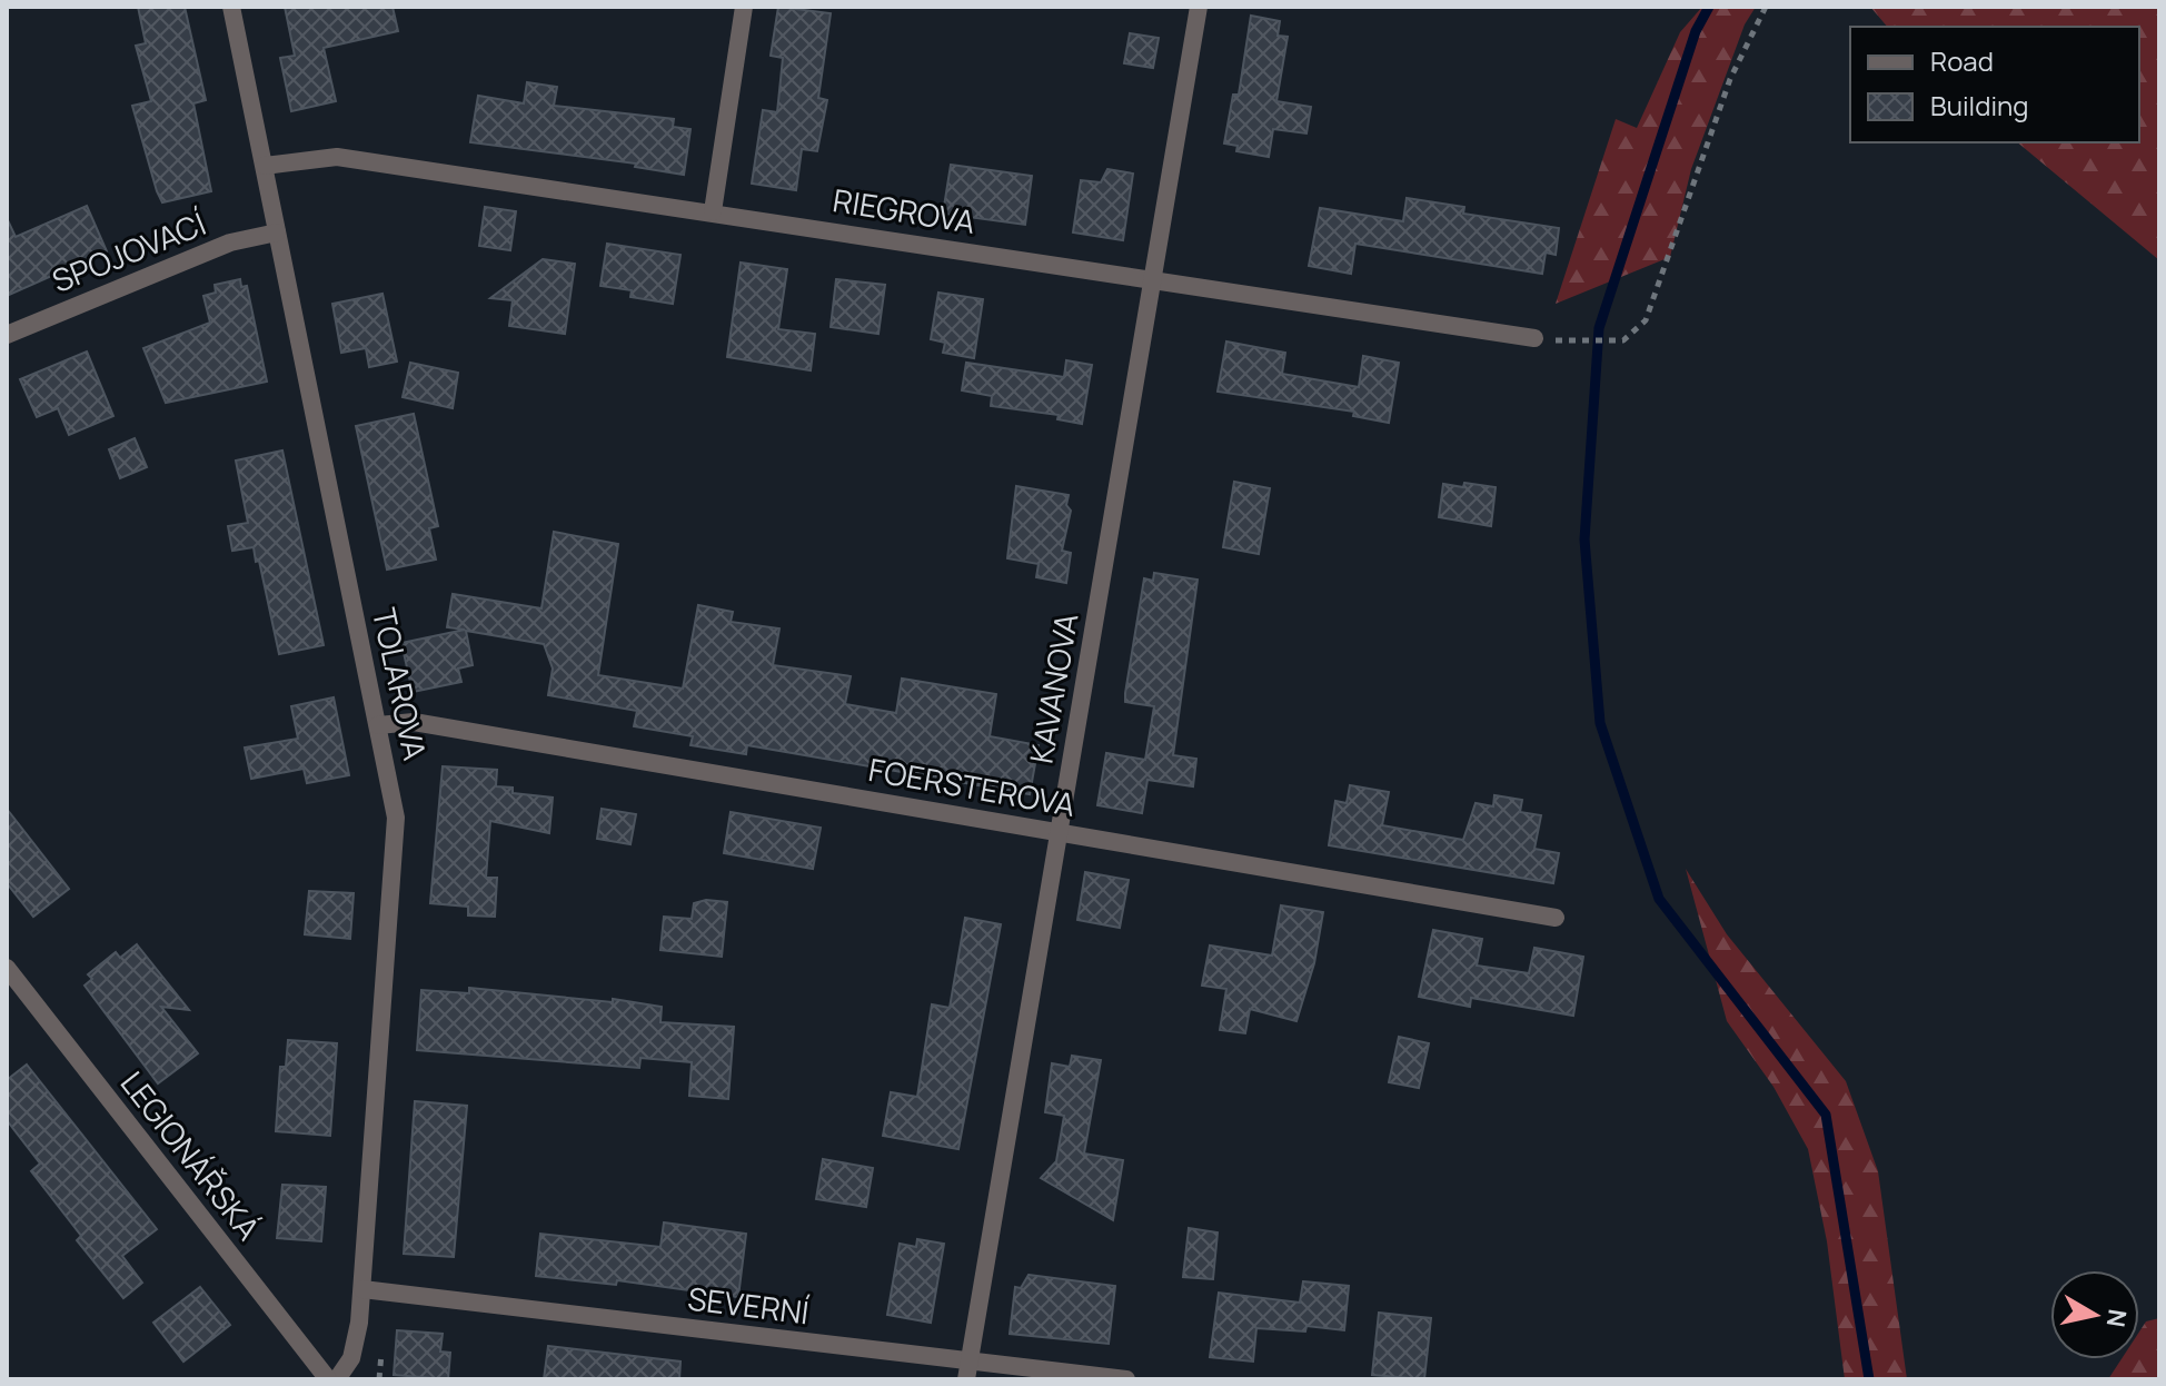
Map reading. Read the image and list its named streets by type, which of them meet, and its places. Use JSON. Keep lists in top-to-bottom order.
{
  "streets": {
    "street": [
      "RIEGROVA",
      "SPOJOVACÍ",
      "TOLAROVA",
      "KAVANOVA",
      "FOERSTEROVA",
      "LEGIONÁŘSKÁ",
      "SEVERNÍ"
    ]
  },
  "crossings": [
    ["RIEGROVA", "TOLAROVA"],
    ["RIEGROVA", "KAVANOVA"],
    ["SPOJOVACÍ", "TOLAROVA"],
    ["TOLAROVA", "FOERSTEROVA"],
    ["TOLAROVA", "SEVERNÍ"],
    ["KAVANOVA", "FOERSTEROVA"],
    ["KAVANOVA", "SEVERNÍ"]
  ],
  "legend": ["Road", "Building"],
  "north": "right"
}
